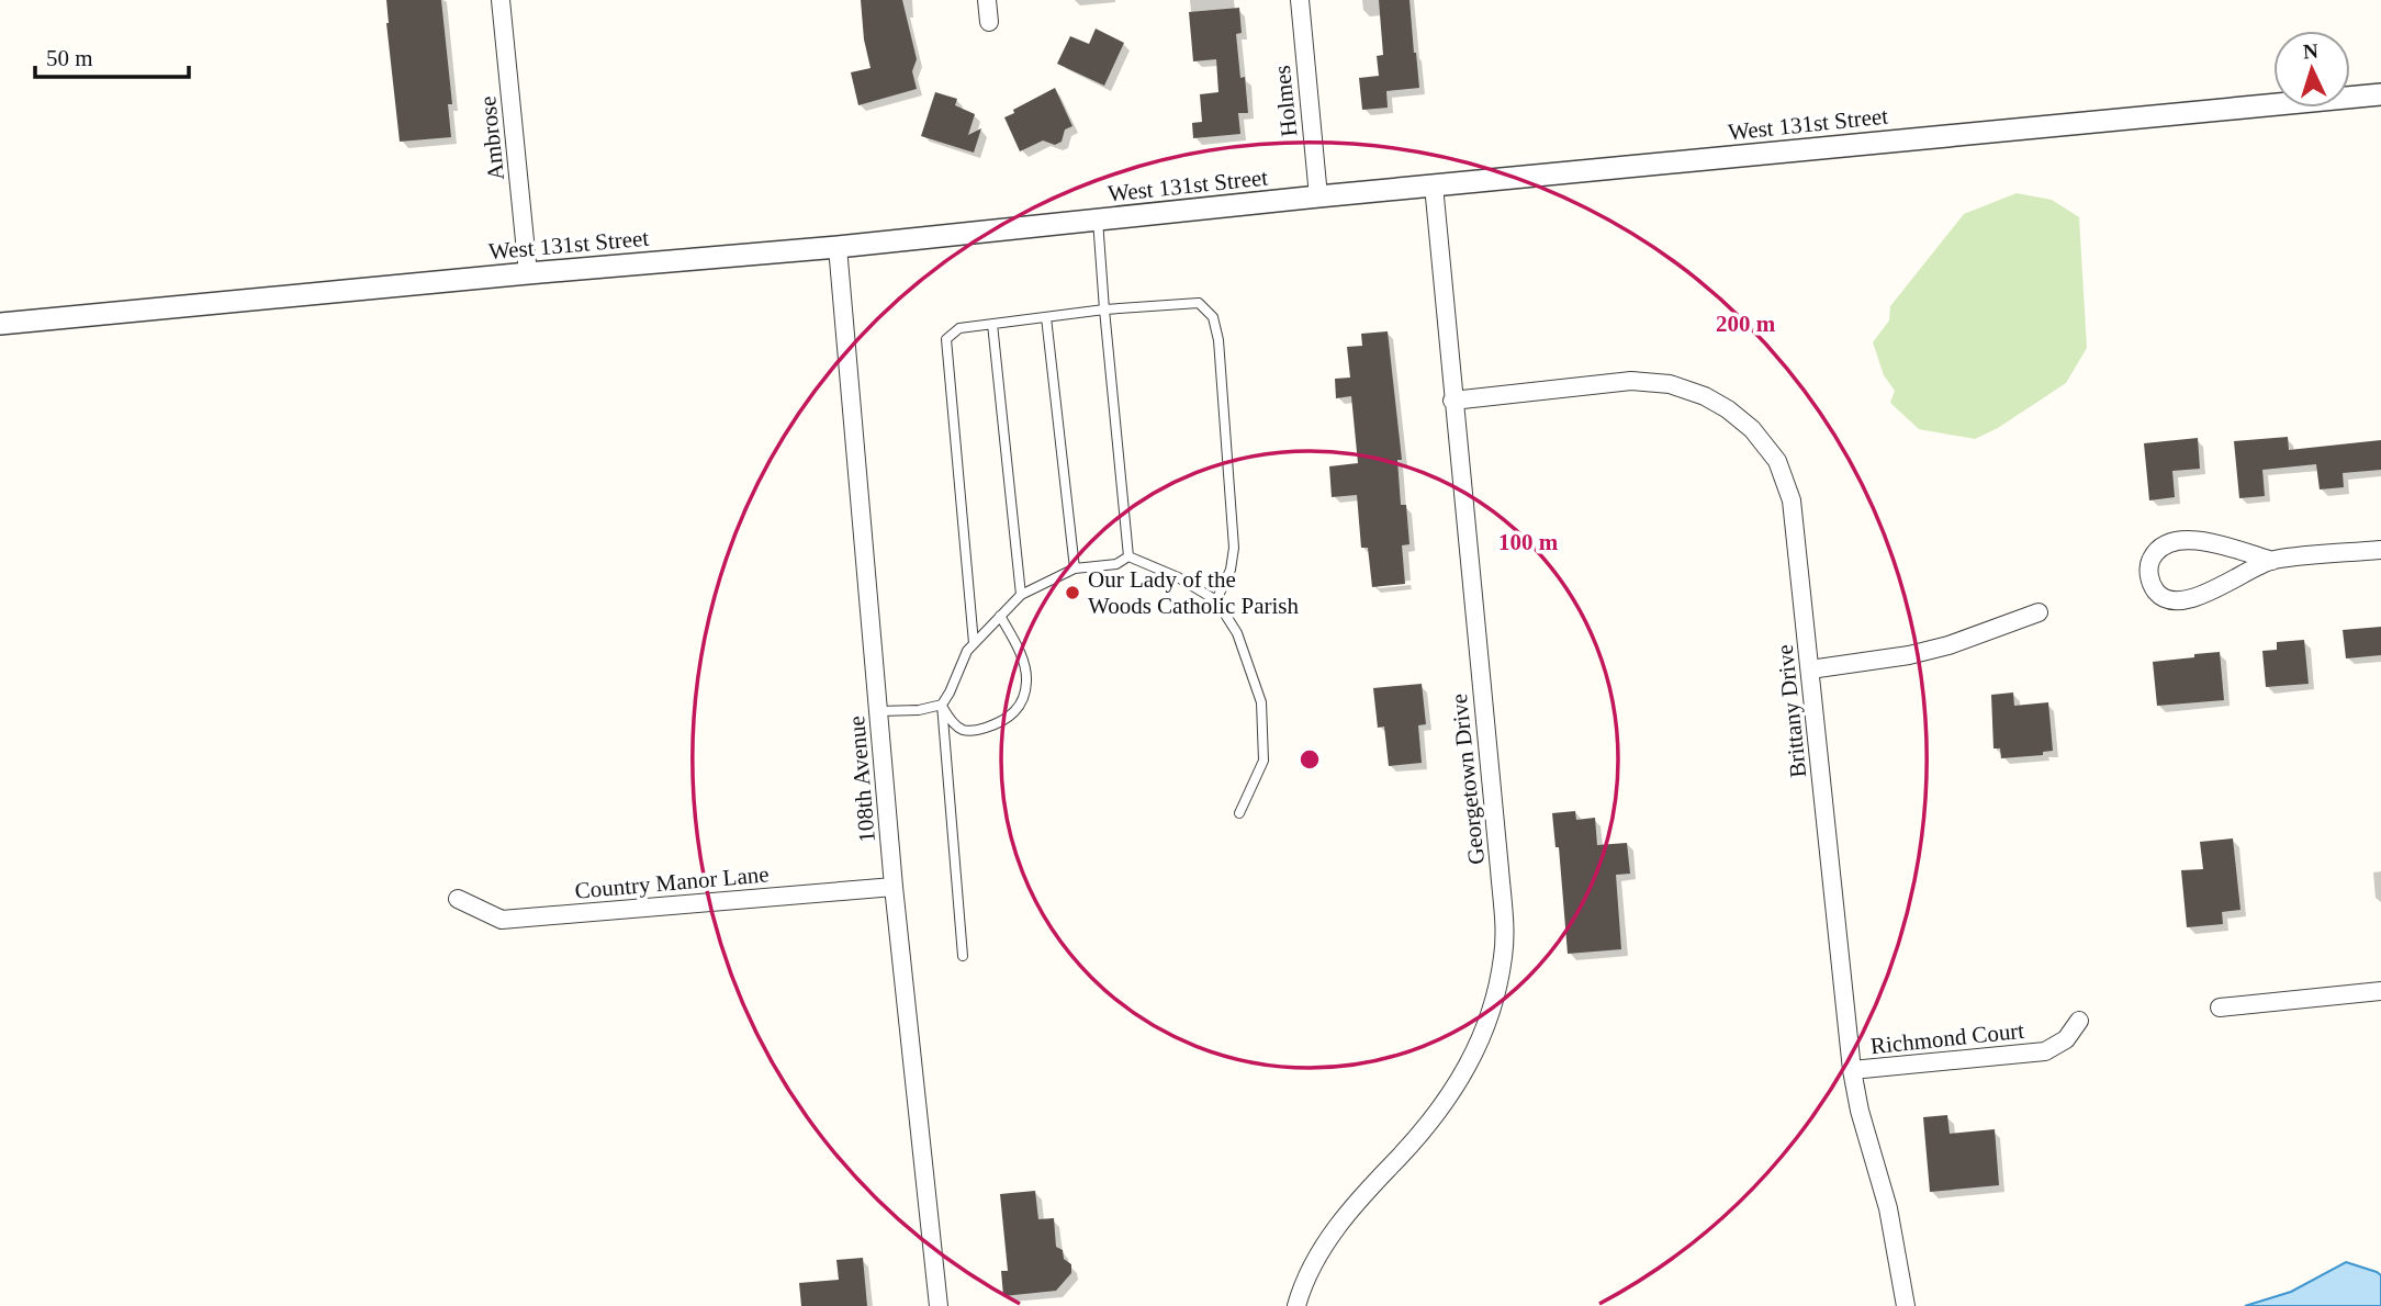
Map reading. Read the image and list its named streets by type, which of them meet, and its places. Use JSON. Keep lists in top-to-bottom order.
{
  "streets": {
    "street": [
      "Holmes",
      "West 131st Street",
      "Ambrose",
      "Brittany Drive",
      "108th Avenue",
      "Georgetown Drive",
      "Country Manor Lane",
      "Richmond Court"
    ]
  },
  "crossings": [
    ["Holmes", "West 131st Street"],
    ["West 131st Street", "Ambrose"],
    ["West 131st Street", "108th Avenue"],
    ["West 131st Street", "Georgetown Drive"],
    ["Brittany Drive", "Georgetown Drive"],
    ["Brittany Drive", "Richmond Court"],
    ["108th Avenue", "Country Manor Lane"]
  ],
  "places": ["Our Lady of the Woods Catholic Parish"],
  "scale_bar": "50 m",
  "north": "top",
  "rings": ["200 m", "100 m"]
}
